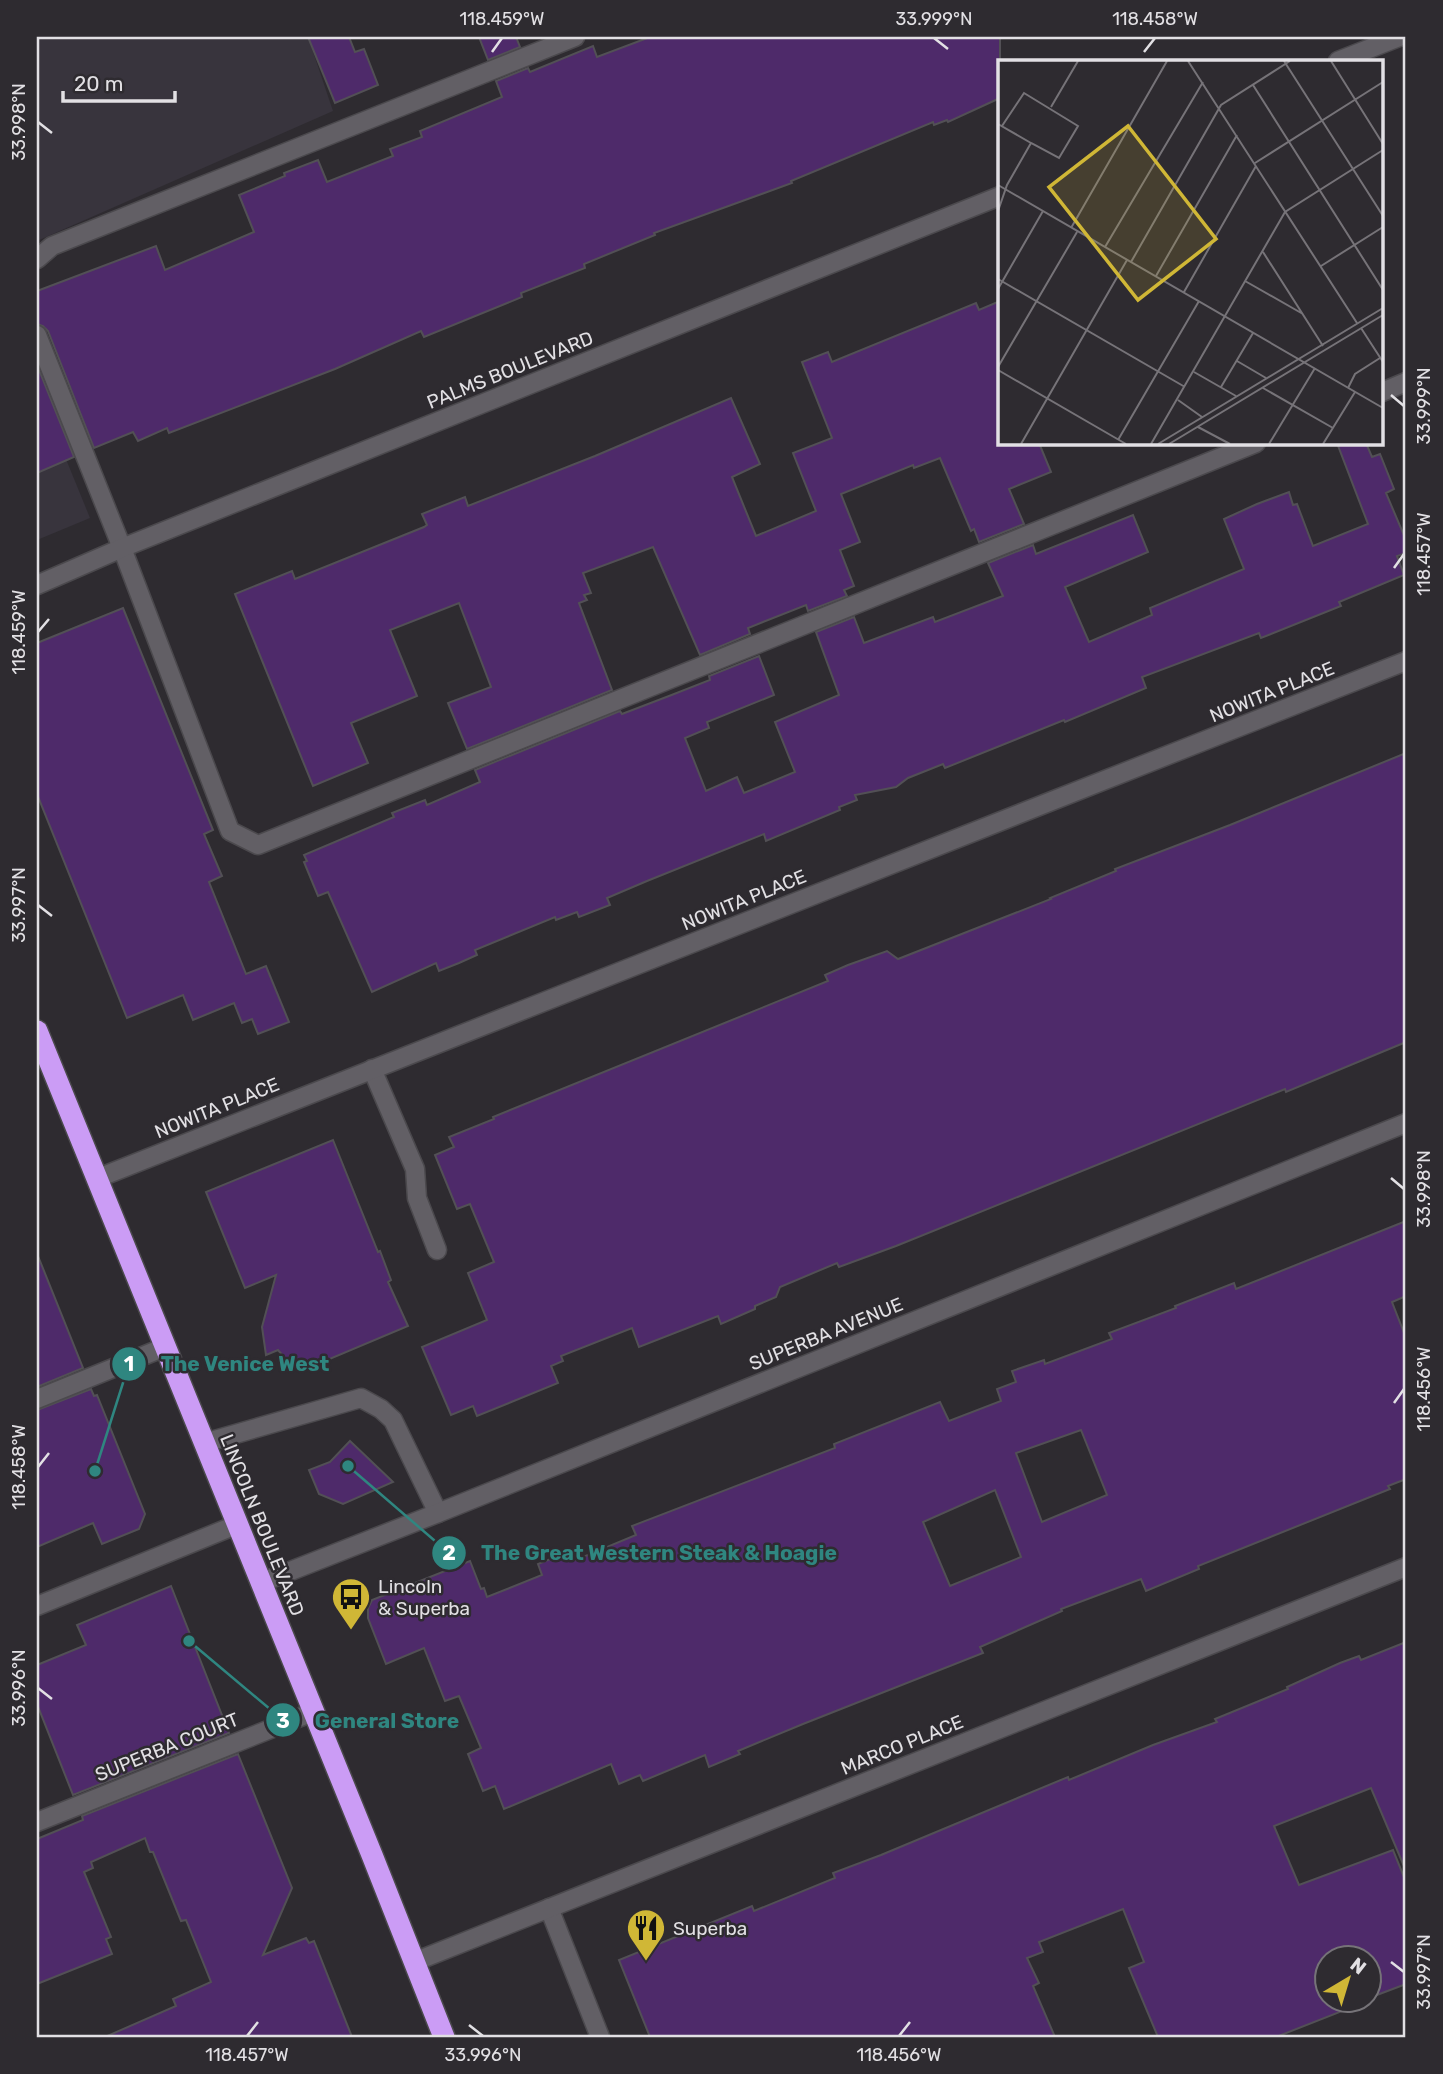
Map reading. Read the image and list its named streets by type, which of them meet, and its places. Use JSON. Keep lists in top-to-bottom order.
{
  "streets": {
    "highway": ["LINCOLN BOULEVARD"],
    "street": [
      "PALMS BOULEVARD",
      "NOWITA PLACE",
      "SUPERBA AVENUE",
      "MARCO PLACE",
      "SUPERBA COURT"
    ]
  },
  "crossings": [
    ["NOWITA PLACE", "LINCOLN BOULEVARD"],
    ["SUPERBA AVENUE", "LINCOLN BOULEVARD"],
    ["LINCOLN BOULEVARD", "MARCO PLACE"],
    ["LINCOLN BOULEVARD", "SUPERBA COURT"]
  ],
  "places": {
    "other": ["The Great Western Steak & Hoagie", "The Venice West", "General Store"],
    "bus stop": ["Lincoln & Superba"],
    "restaurant": ["Superba"]
  },
  "scale_bar": "20 m",
  "north": "top right",
  "coordinates": [
    "118.459°W",
    "33.999°N",
    "118.458°W",
    "33.998°N",
    "118.457°W",
    "33.997°N",
    "118.456°W",
    "33.996°N"
  ]
}
